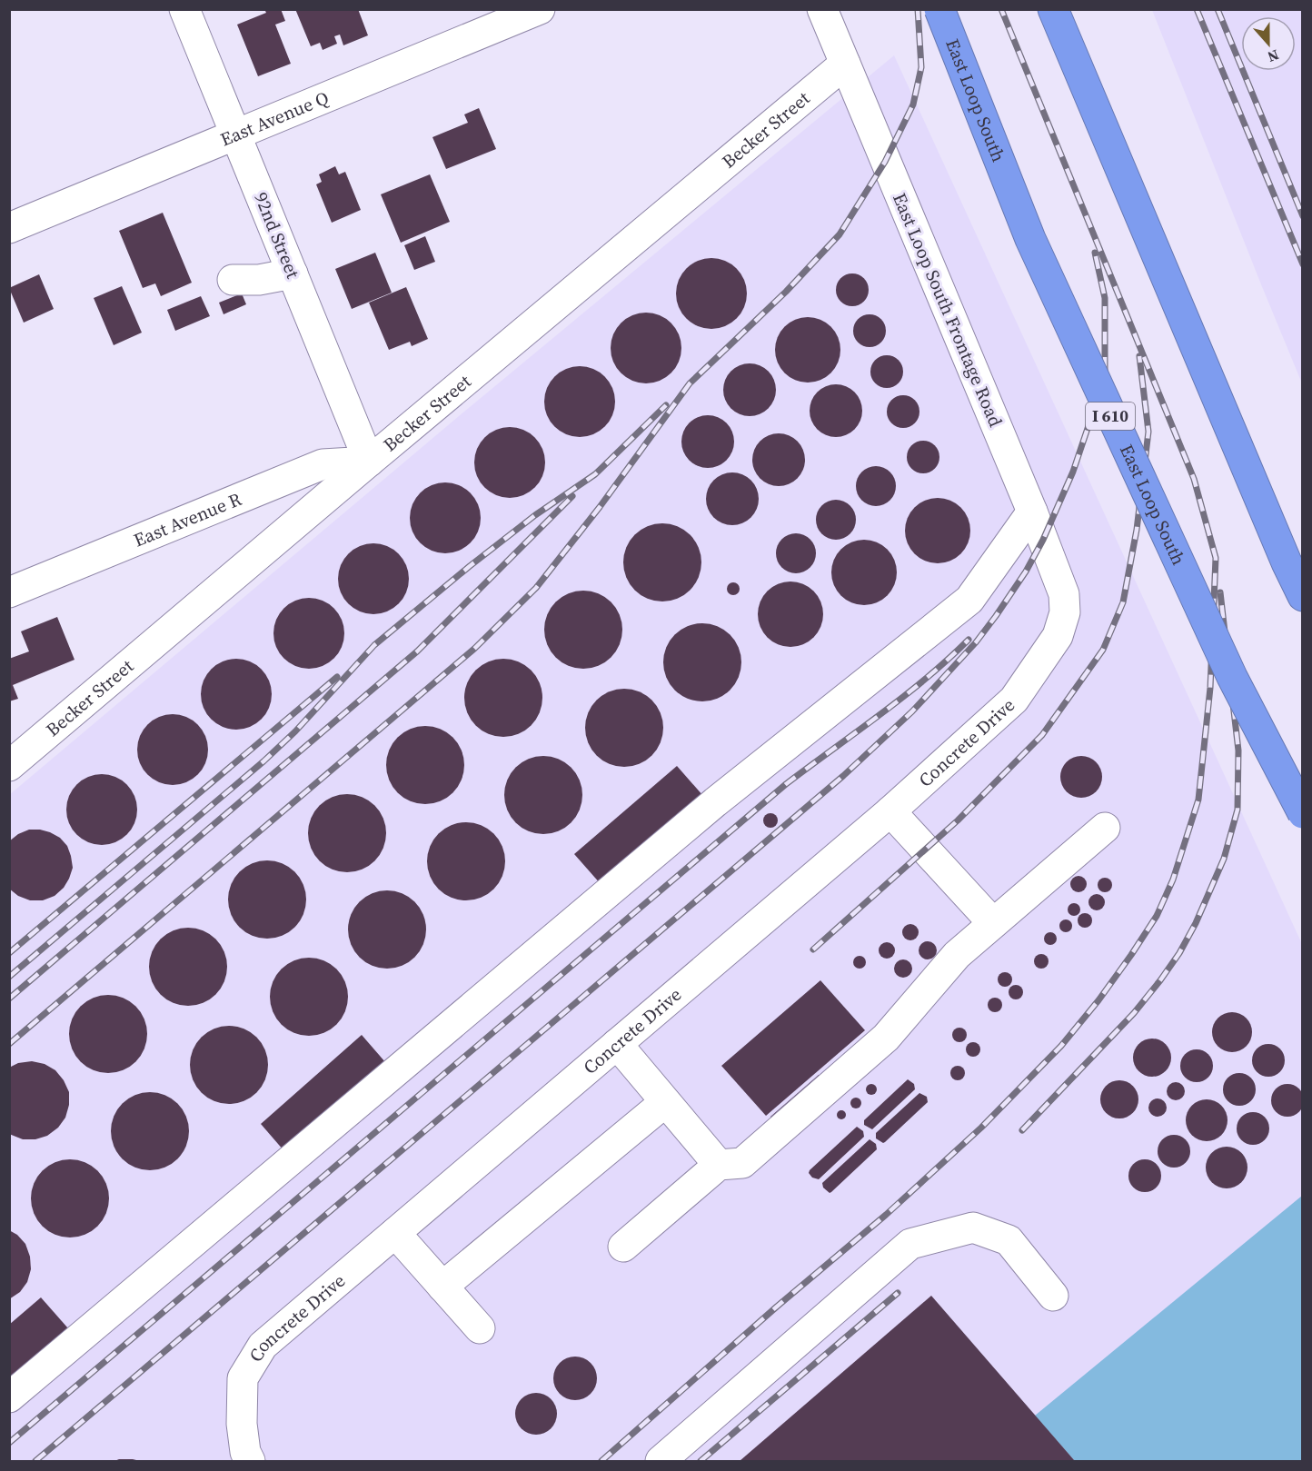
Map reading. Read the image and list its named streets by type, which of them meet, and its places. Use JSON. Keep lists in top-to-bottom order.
{
  "streets": {
    "highway": ["East Loop South", "I 610"],
    "street": [
      "East Avenue Q",
      "Becker Street",
      "92nd Street",
      "East Loop South Frontage Road",
      "East Avenue R",
      "Concrete Drive"
    ]
  },
  "crossings": [
    ["East Avenue Q", "92nd Street"],
    ["Becker Street", "92nd Street"],
    ["Becker Street", "East Loop South Frontage Road"],
    ["Becker Street", "East Avenue R"],
    ["92nd Street", "East Avenue R"],
    ["East Loop South Frontage Road", "Concrete Drive"]
  ],
  "north": "bottom"
}
